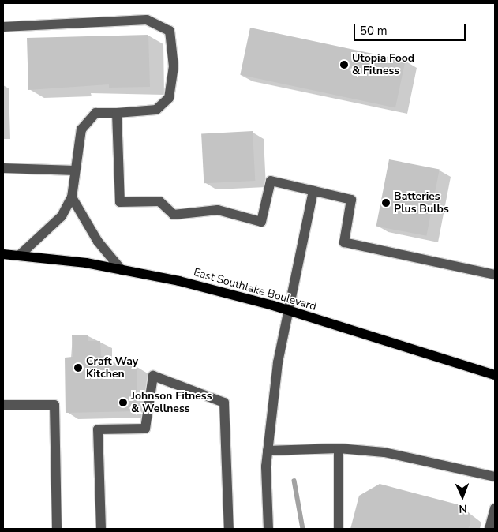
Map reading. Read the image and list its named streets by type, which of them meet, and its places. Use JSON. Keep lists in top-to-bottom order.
{
  "streets": {
    "main road": ["East Southlake Boulevard"]
  },
  "places": [
    "Utopia Food & Fitness",
    "Batteries Plus Bulbs",
    "Craft Way Kitchen",
    "Johnson Fitness & Wellness"
  ],
  "scale_bar": "50 m",
  "north": "bottom"
}
